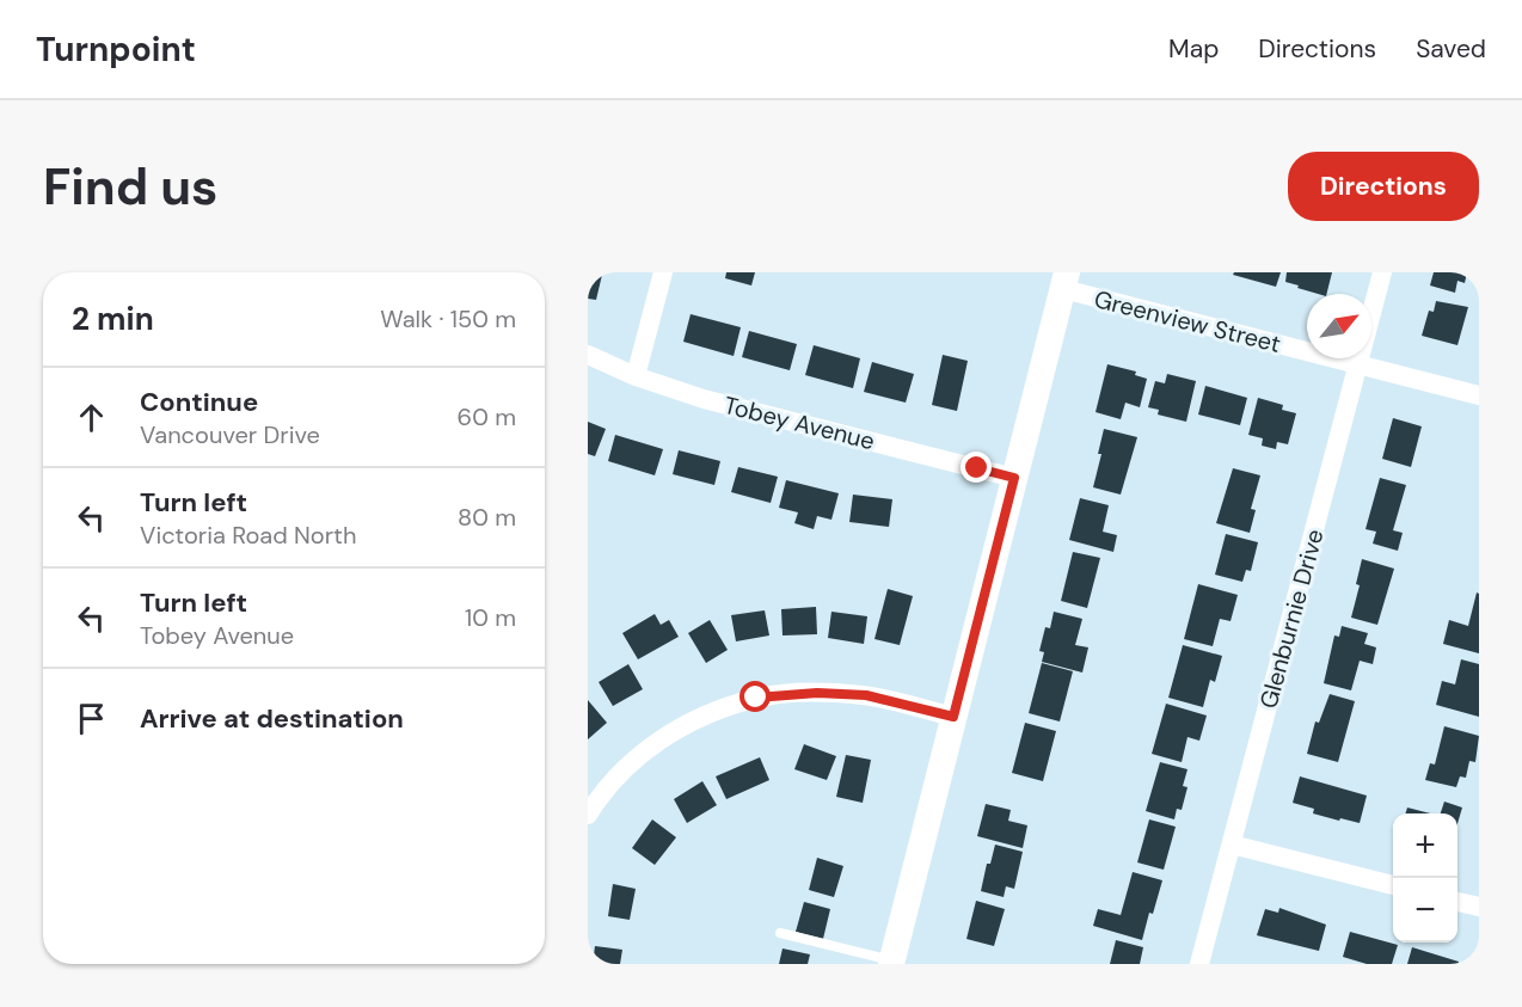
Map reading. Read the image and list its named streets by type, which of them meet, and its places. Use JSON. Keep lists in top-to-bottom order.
{
  "streets": {
    "street": ["Greenview Street", "Tobey Avenue", "Glenburnie Drive"]
  },
  "crossings": [
    ["Greenview Street", "Glenburnie Drive"]
  ],
  "north": "top right",
  "page": {
    "header": "Turnpoint",
    "nav": ["Map", "Directions", "Saved"],
    "buttons": "Directions",
    "title": "Find us",
    "heading": ["2 min", "Walk · 150 m"],
    "list": [
      ["Continue", "Vancouver Drive", "60 m"],
      ["Turn left", "Victoria Road North", "80 m"],
      ["Turn left", "Tobey Avenue", "10 m"],
      "Arrive at destination"
    ],
    "map_buttons": ["+", "−"]
  }
}
